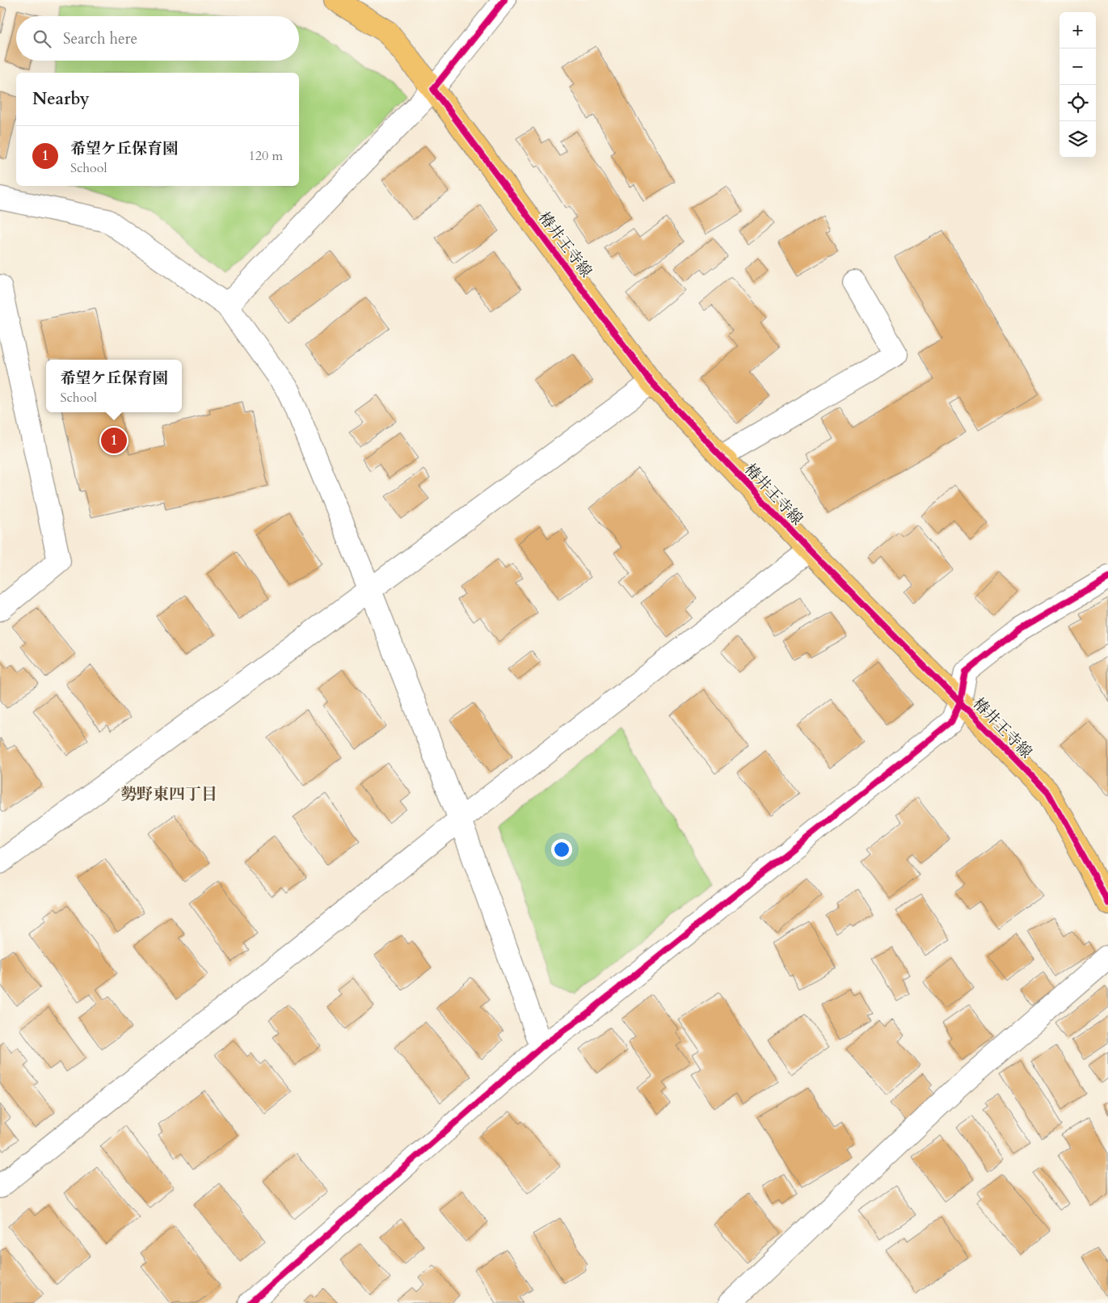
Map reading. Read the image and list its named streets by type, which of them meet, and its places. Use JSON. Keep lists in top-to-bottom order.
{
  "streets": {
    "main road": ["椿井王寺線"]
  },
  "districts": ["勢野東四丁目"],
  "page": {
    "map_buttons": ["+", "−"],
    "search": "Search here",
    "heading": "Nearby",
    "list": [
      {
        "mark": "1",
        "name": "希望ケ丘保育園",
        "note": "School",
        "value": "120 m"
      }
    ],
    "popup": ["希望ケ丘保育園", "School"],
    "pins": "1"
  }
}
